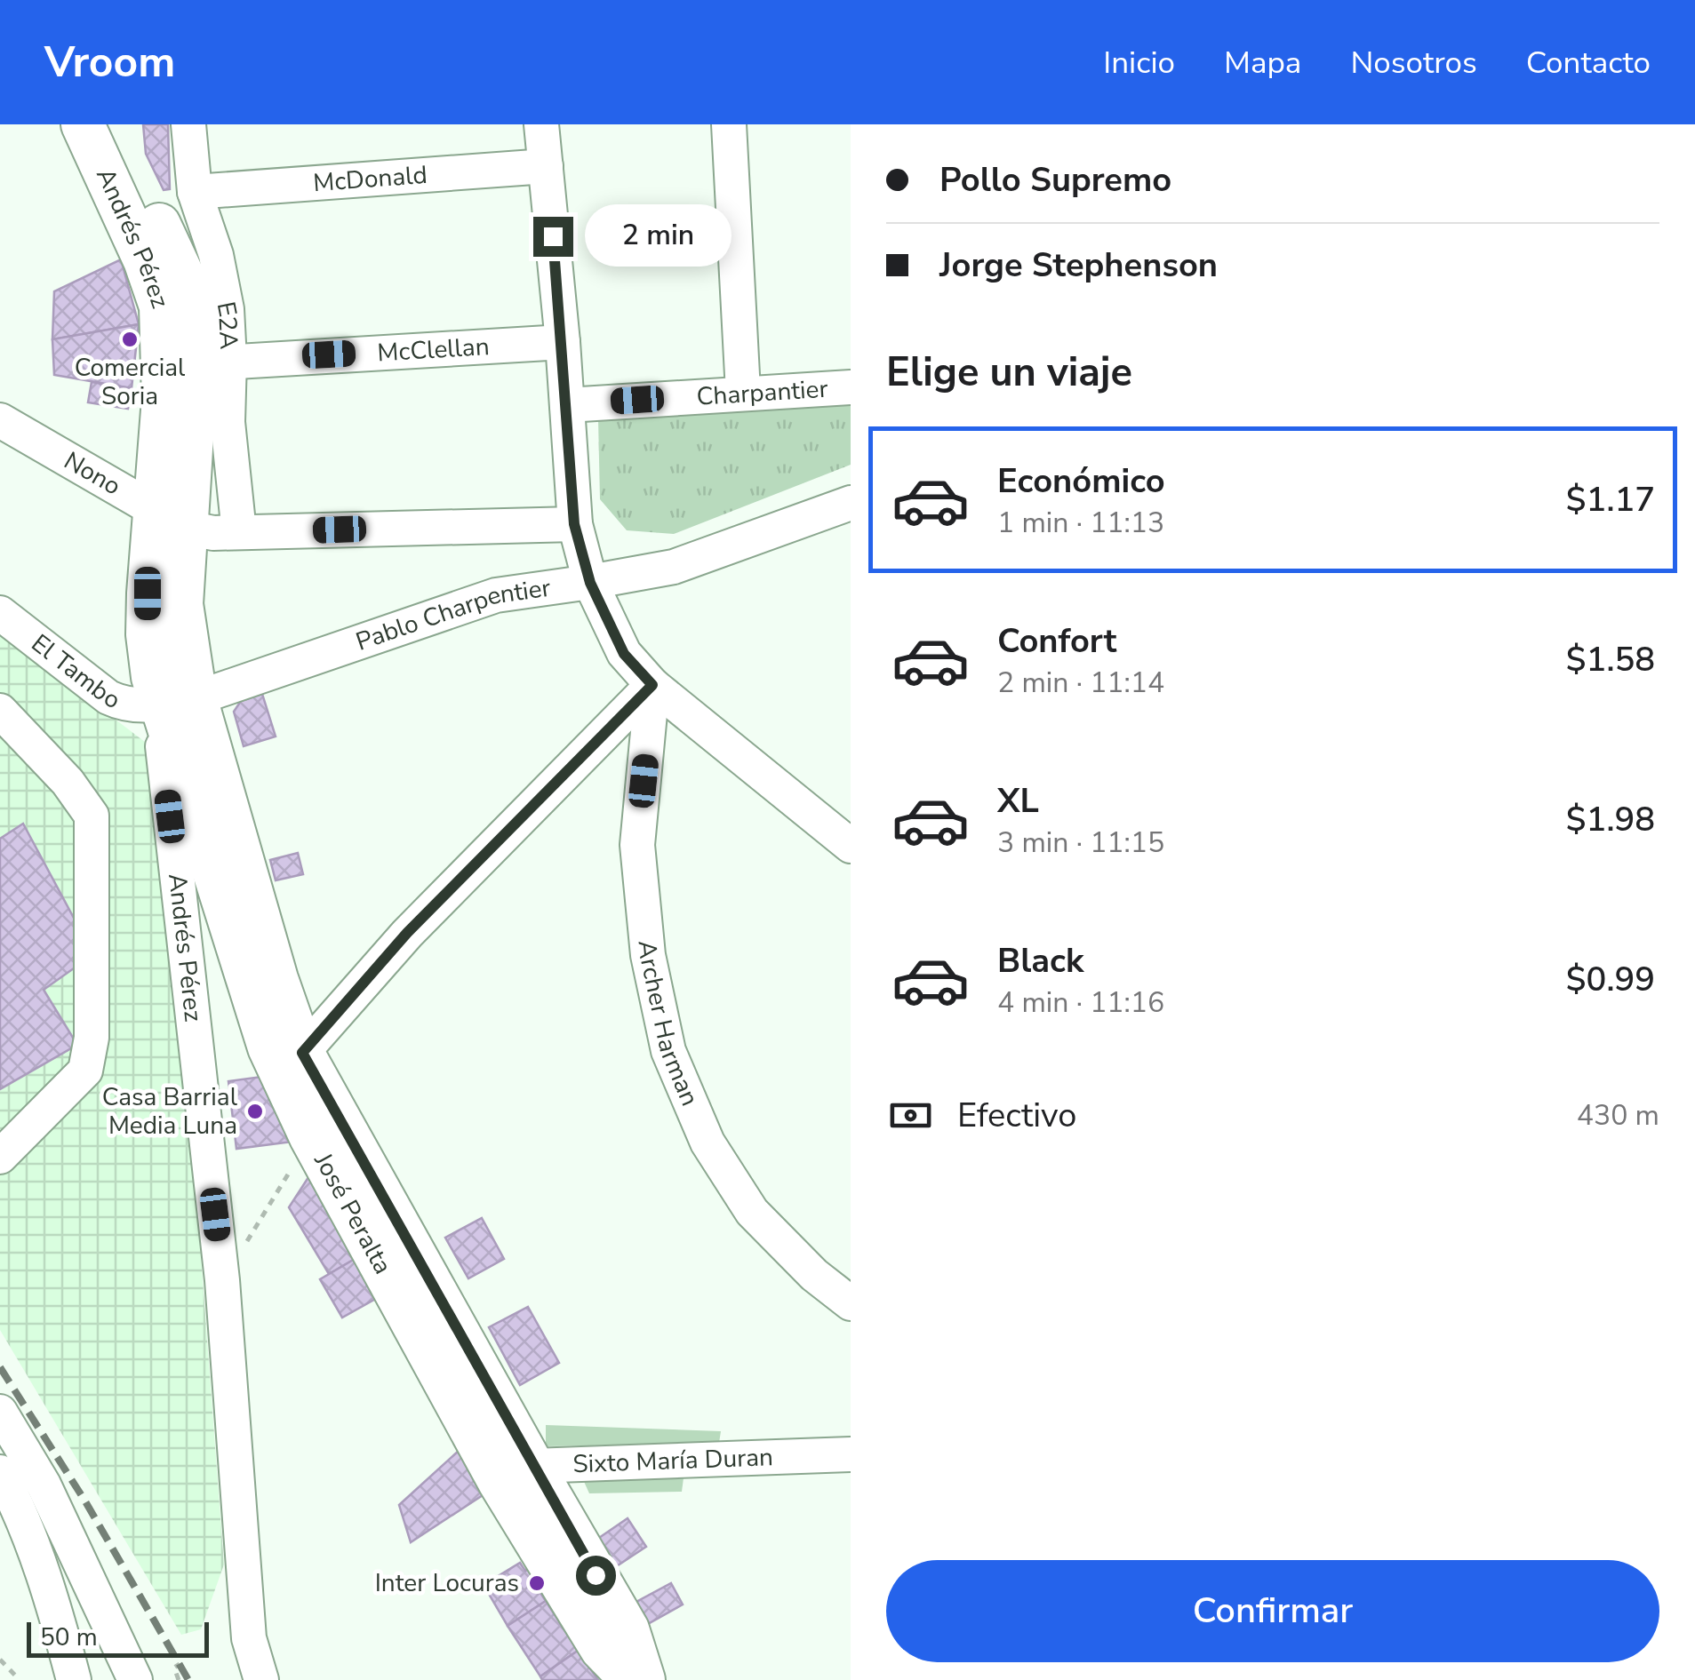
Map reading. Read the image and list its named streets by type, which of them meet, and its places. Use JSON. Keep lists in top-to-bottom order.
{
  "streets": {
    "main road": ["Andrés Pérez", "José Peralta"],
    "street": [
      "McDonald",
      "E2A",
      "McClellan",
      "Charpantier",
      "Nono",
      "Pablo Charpentier",
      "El Tambo",
      "Archer Harman",
      "Sixto María Duran"
    ]
  },
  "crossings": [
    ["McDonald", "E2A"],
    ["Andrés Pérez", "E2A"],
    ["Andrés Pérez", "McClellan"],
    ["Andrés Pérez", "Nono"],
    ["Andrés Pérez", "Pablo Charpentier"],
    ["Andrés Pérez", "El Tambo"],
    ["Andrés Pérez", "José Peralta"],
    ["E2A", "McClellan"],
    ["Pablo Charpentier", "El Tambo"],
    ["Pablo Charpentier", "José Peralta"],
    ["El Tambo", "José Peralta"],
    ["José Peralta", "Sixto María Duran"]
  ],
  "places": ["Comercial Soria", "Casa Barrial Media Luna", "Inter Locuras"],
  "scale_bar": "50 m",
  "page": {
    "header": "Vroom",
    "nav": [
      "Inicio",
      "Mapa",
      "Nosotros",
      "Contacto"
    ],
    "banner": ["Pollo Supremo", "Jorge Stephenson"],
    "bubble": "2 min",
    "heading": "Elige un viaje",
    "list": [
      {
        "name": "Económico",
        "note": "1 min · 11:13",
        "value": "$1.17"
      },
      {
        "name": "Confort",
        "note": "2 min · 11:14",
        "value": "$1.58"
      },
      {
        "name": "XL",
        "note": "3 min · 11:15",
        "value": "$1.98"
      },
      {
        "name": "Black",
        "note": "4 min · 11:16",
        "value": "$0.99"
      }
    ],
    "pay": ["Efectivo", "430 m"],
    "buttons": "Confirmar",
    "scale": "50 m"
  }
}
